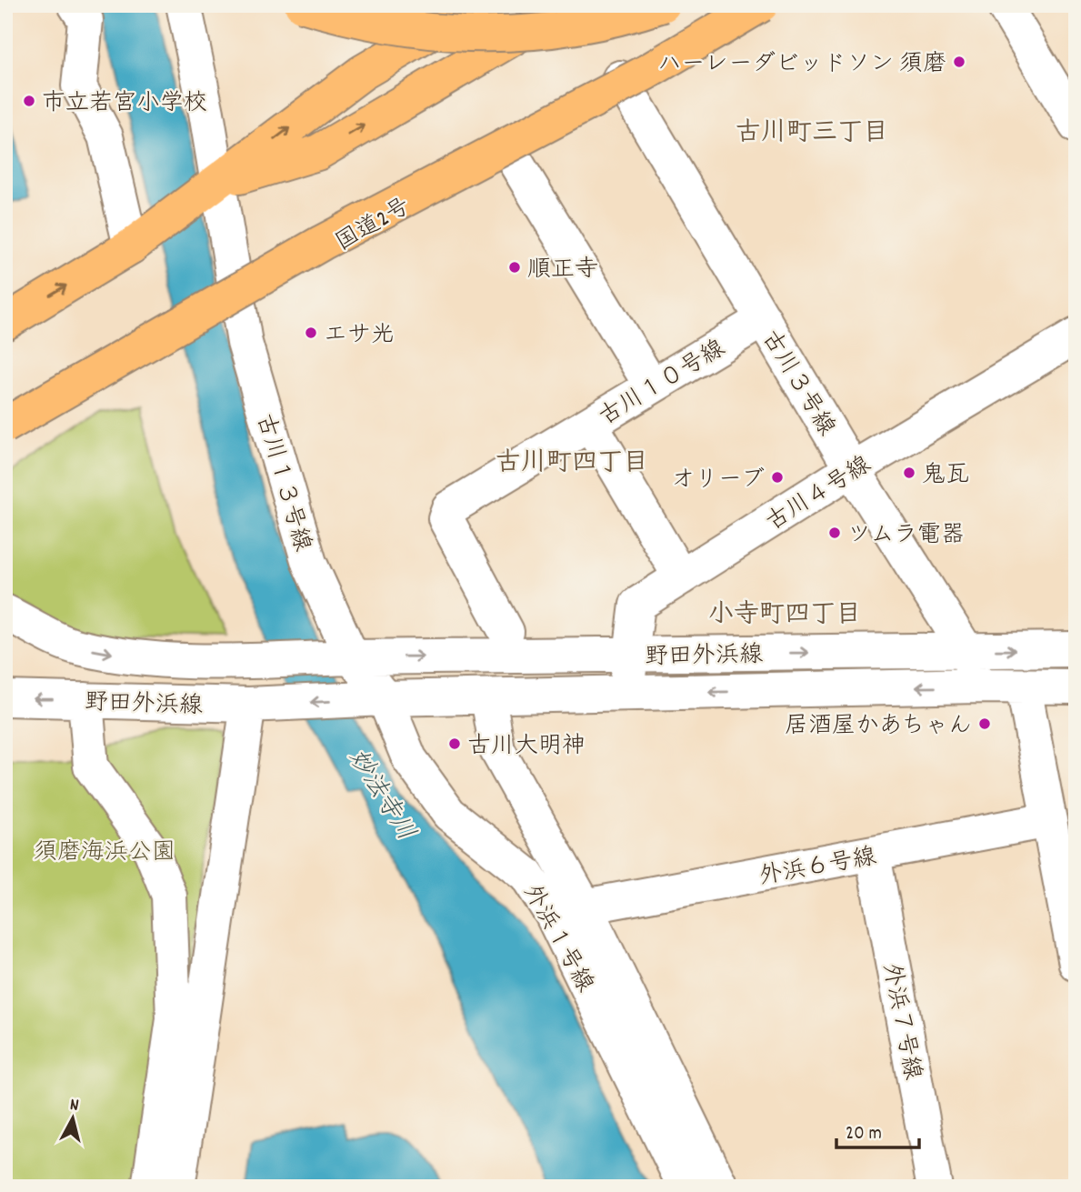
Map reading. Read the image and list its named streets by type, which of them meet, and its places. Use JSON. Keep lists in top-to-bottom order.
{
  "streets": {
    "highway": ["国道2号"],
    "street": [
      "古川１０号線",
      "古川３号線",
      "古川１３号線",
      "古川４号線",
      "野田外浜線",
      "外浜６号線",
      "外浜１号線",
      "外浜７号線"
    ]
  },
  "crossings": [
    ["国道2号", "古川３号線"],
    ["国道2号", "古川１３号線"],
    ["古川１０号線", "古川３号線"],
    ["古川３号線", "古川４号線"],
    ["古川３号線", "野田外浜線"],
    ["古川１３号線", "野田外浜線"],
    ["古川１３号線", "外浜１号線"],
    ["古川４号線", "野田外浜線"],
    ["野田外浜線", "外浜１号線"],
    ["外浜６号線", "外浜７号線"]
  ],
  "districts": ["古川町三丁目", "古川町四丁目", "小寺町四丁目"],
  "water": ["妙法寺川"],
  "parks": ["須磨海浜公園"],
  "places": [
    "ハーレーダビッドソン 須磨",
    "市立若宮小学校",
    "順正寺",
    "エサ光",
    "鬼瓦",
    "オリーブ",
    "ツムラ電器",
    "居酒屋かあちゃん",
    "古川大明神"
  ],
  "scale_bar": "20 m",
  "north": "top"
}
